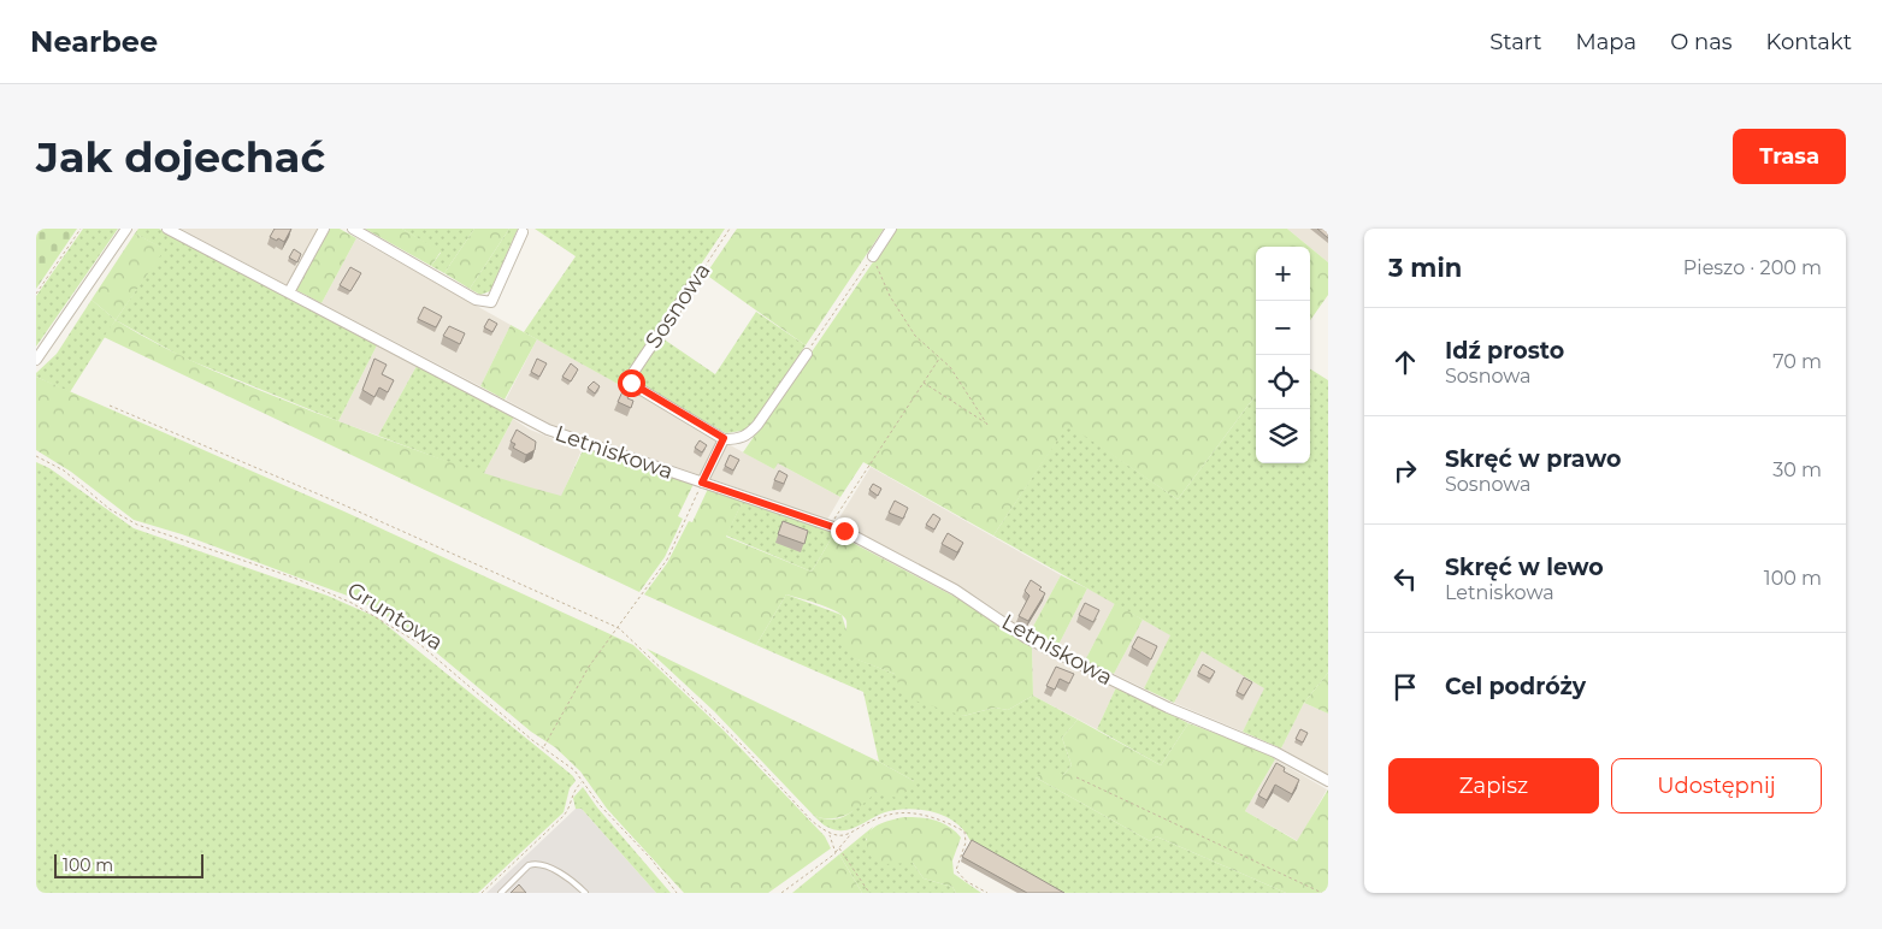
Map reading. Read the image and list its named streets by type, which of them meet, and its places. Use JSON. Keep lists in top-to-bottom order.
{
  "streets": {
    "street": ["Sosnowa", "Letniskowa"],
    "path": ["Gruntowa"]
  },
  "scale_bar": "100 m",
  "page": {
    "header": "Nearbee",
    "nav": [
      "Start",
      "Mapa",
      "O nas",
      "Kontakt"
    ],
    "buttons": [
      "Trasa",
      ["Zapisz", "Udostępnij"]
    ],
    "title": "Jak dojechać",
    "heading": ["3 min", "Pieszo · 200 m"],
    "map_buttons": ["+", "−"],
    "list": [
      ["Idź prosto", "Sosnowa", "70 m"],
      ["Skręć w prawo", "Sosnowa", "30 m"],
      ["Skręć w lewo", "Letniskowa", "100 m"],
      "Cel podróży"
    ],
    "scale": "100 m"
  }
}
